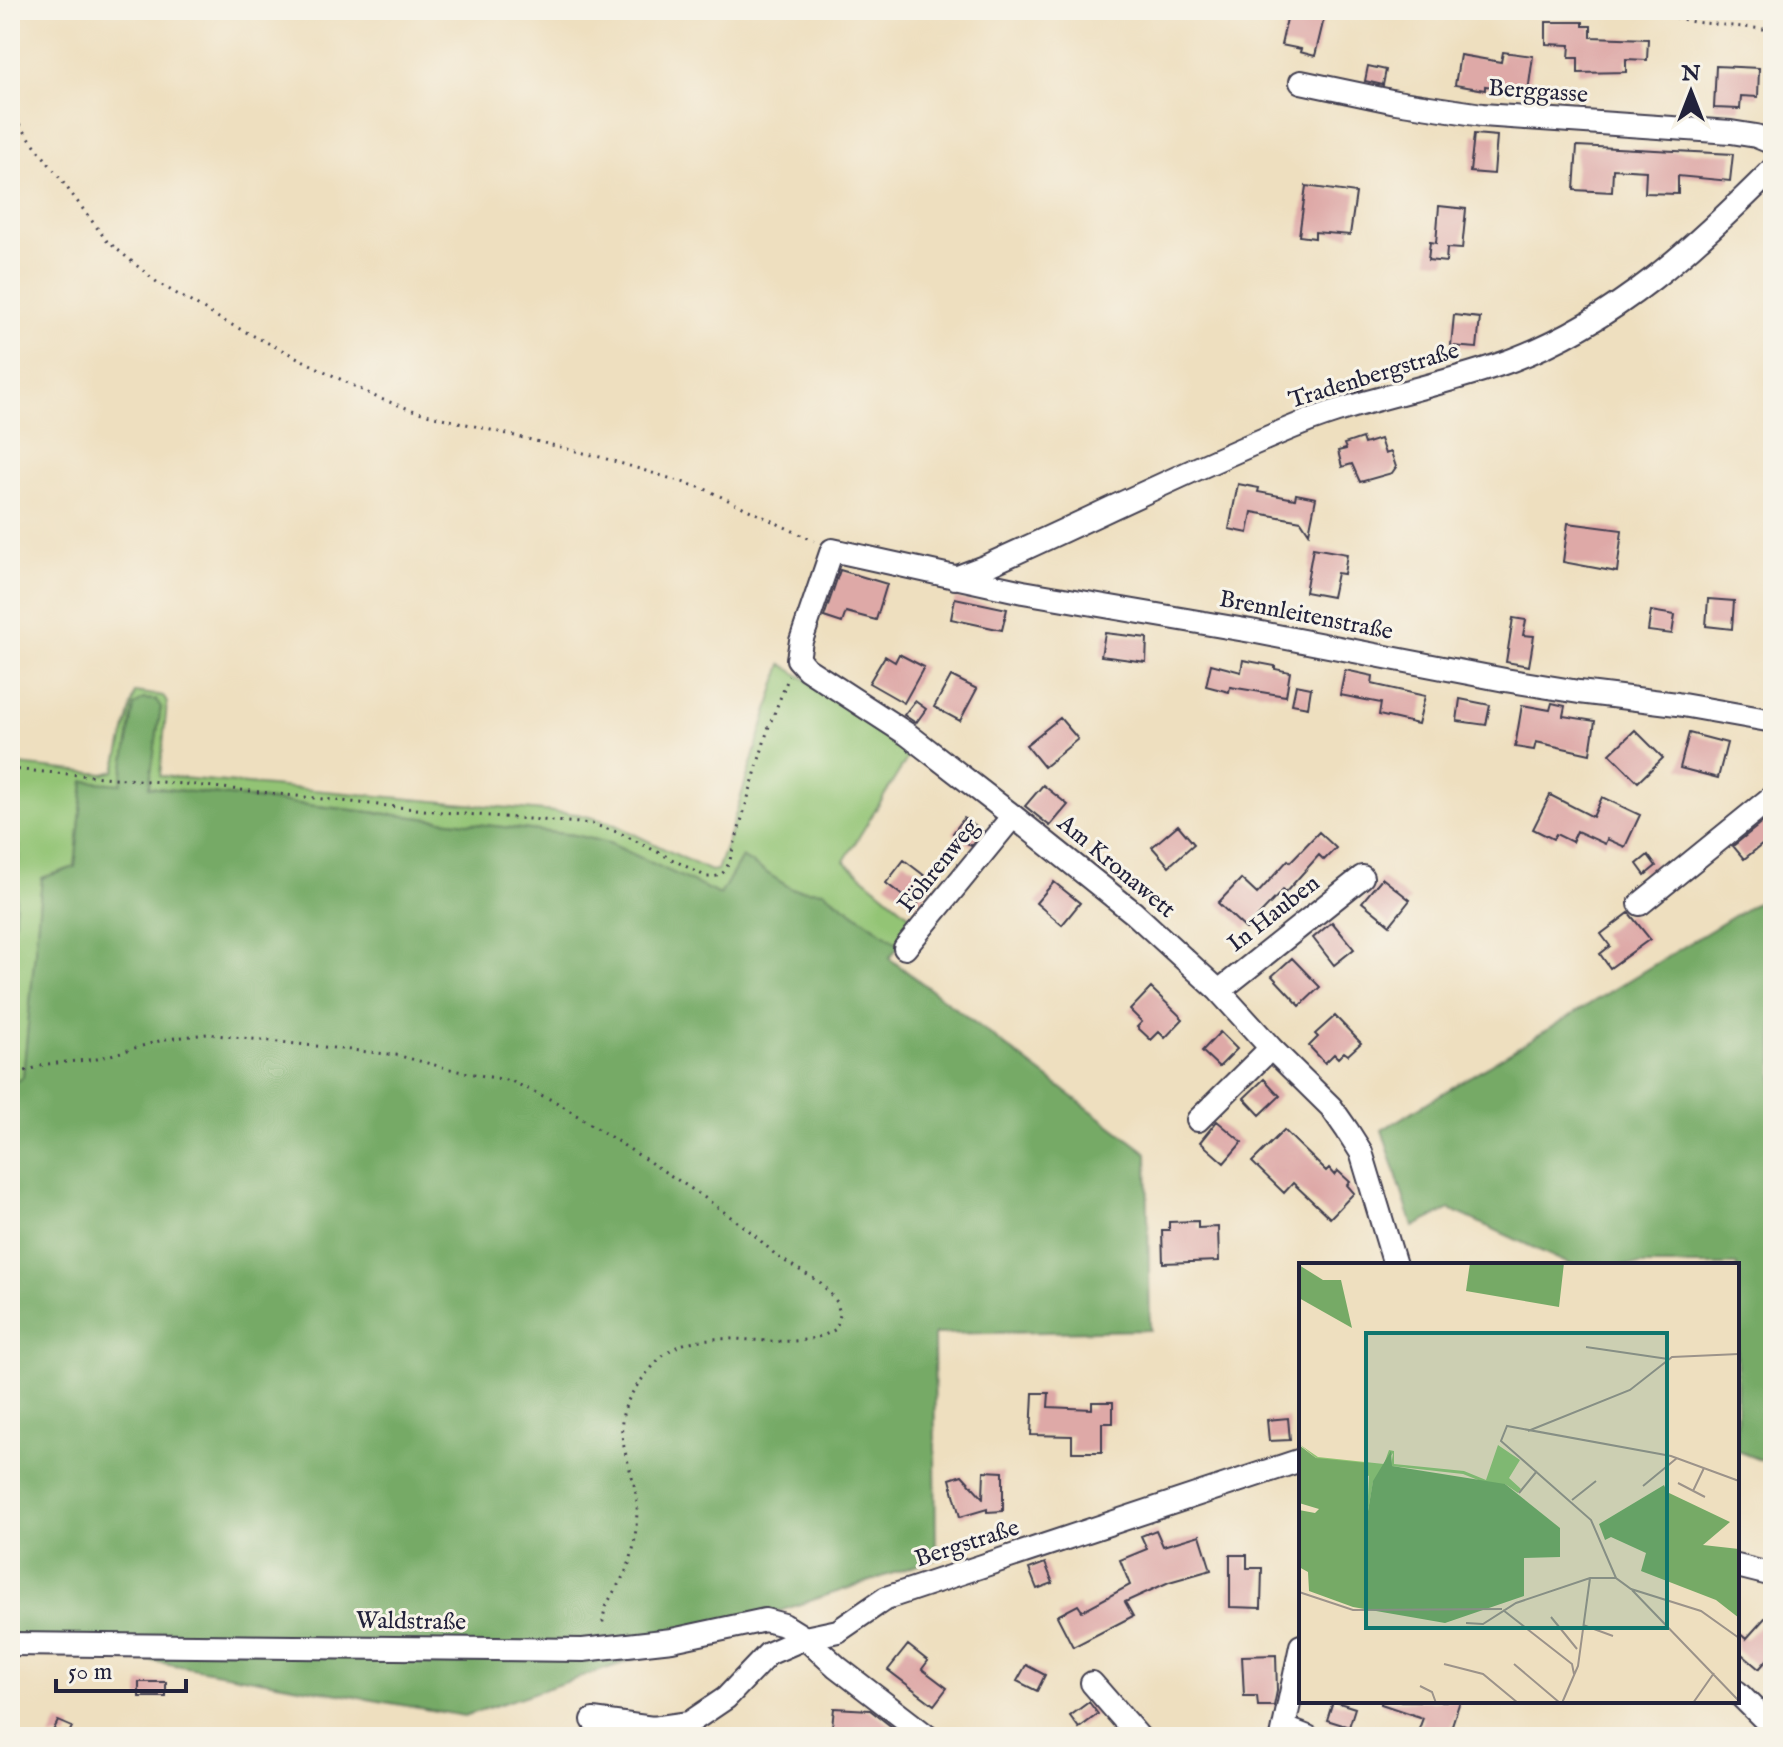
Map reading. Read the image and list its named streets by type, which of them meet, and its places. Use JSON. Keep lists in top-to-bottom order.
{
  "streets": {
    "street": [
      "Berggasse",
      "Tradenbergstraße",
      "Brennleitenstraße",
      "Föhrenweg",
      "Am Kronawett",
      "In Hauben",
      "Bergstraße",
      "Waldstraße"
    ]
  },
  "crossings": [
    ["Tradenbergstraße", "Brennleitenstraße"],
    ["Föhrenweg", "Am Kronawett"],
    ["Am Kronawett", "In Hauben"],
    ["Bergstraße", "Waldstraße"]
  ],
  "scale_bar": "50 m",
  "north": "top"
}
